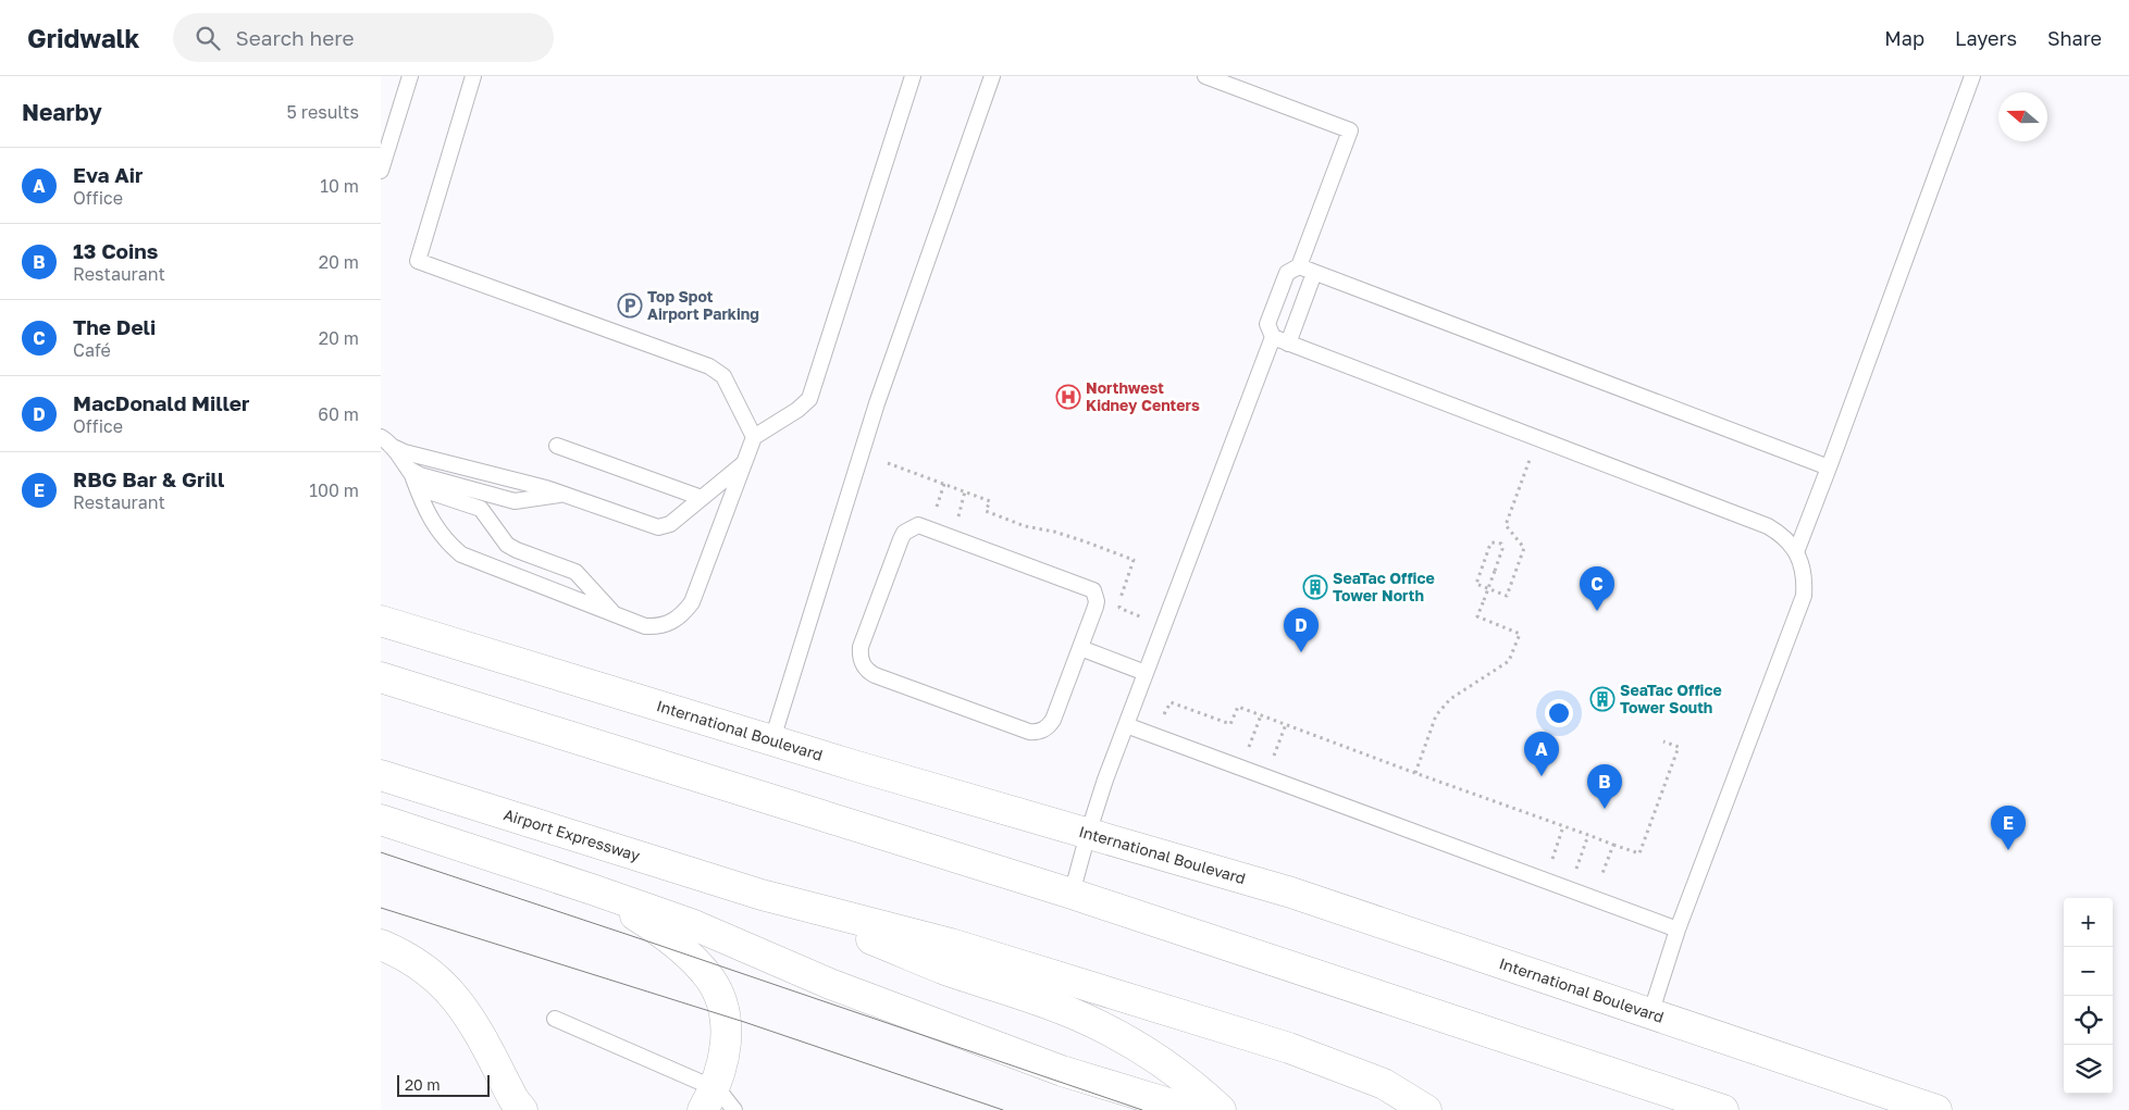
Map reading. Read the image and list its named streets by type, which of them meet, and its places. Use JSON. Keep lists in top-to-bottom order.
{
  "streets": {
    "main road": ["International Boulevard", "Airport Expressway"]
  },
  "places": {
    "parking": ["Top Spot Airport Parking"],
    "hospital": ["Northwest Kidney Centers"],
    "building": ["SeaTac Office Tower North", "SeaTac Office Tower South"]
  },
  "scale_bar": "20 m",
  "north": "left",
  "page": {
    "header": "Gridwalk",
    "search": "Search here",
    "nav": ["Map", "Layers", "Share"],
    "heading": ["Nearby", "5 results"],
    "list": [
      {
        "mark": "A",
        "name": "Eva Air",
        "note": "Office",
        "value": "10 m"
      },
      {
        "mark": "B",
        "name": "13 Coins",
        "note": "Restaurant",
        "value": "20 m"
      },
      {
        "mark": "C",
        "name": "The Deli",
        "note": "Café",
        "value": "20 m"
      },
      {
        "mark": "D",
        "name": "MacDonald Miller",
        "note": "Office",
        "value": "60 m"
      },
      {
        "mark": "E",
        "name": "RBG Bar & Grill",
        "note": "Restaurant",
        "value": "100 m"
      }
    ],
    "pins": [
      "C",
      "D",
      "A",
      "B",
      "E"
    ],
    "map_buttons": ["+", "−"],
    "scale": "20 m"
  }
}
